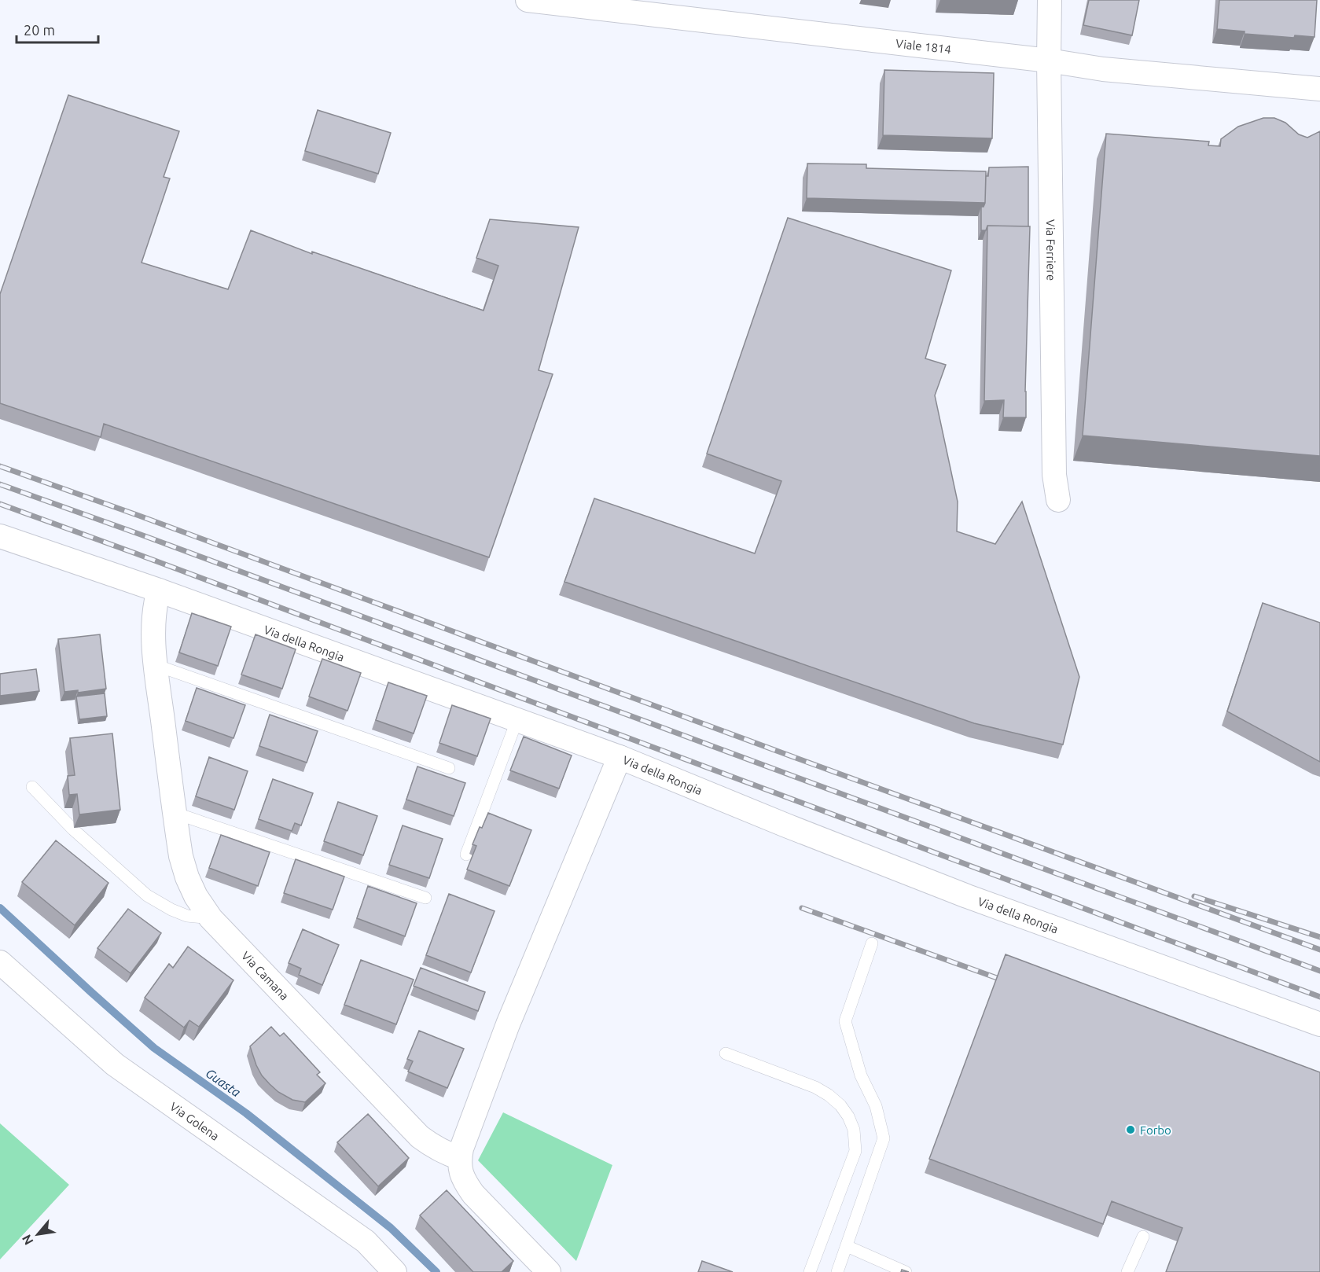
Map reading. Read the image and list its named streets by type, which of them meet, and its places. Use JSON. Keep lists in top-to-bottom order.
{
  "streets": {
    "street": [
      "Viale 1814",
      "Via Ferriere",
      "Via della Rongia",
      "Via Camana",
      "Via Golena"
    ]
  },
  "crossings": [
    ["Viale 1814", "Via Ferriere"],
    ["Via della Rongia", "Via Camana"]
  ],
  "water": ["Guasta"],
  "places": ["Forbo"],
  "scale_bar": "20 m",
  "north": "bottom left"
}
